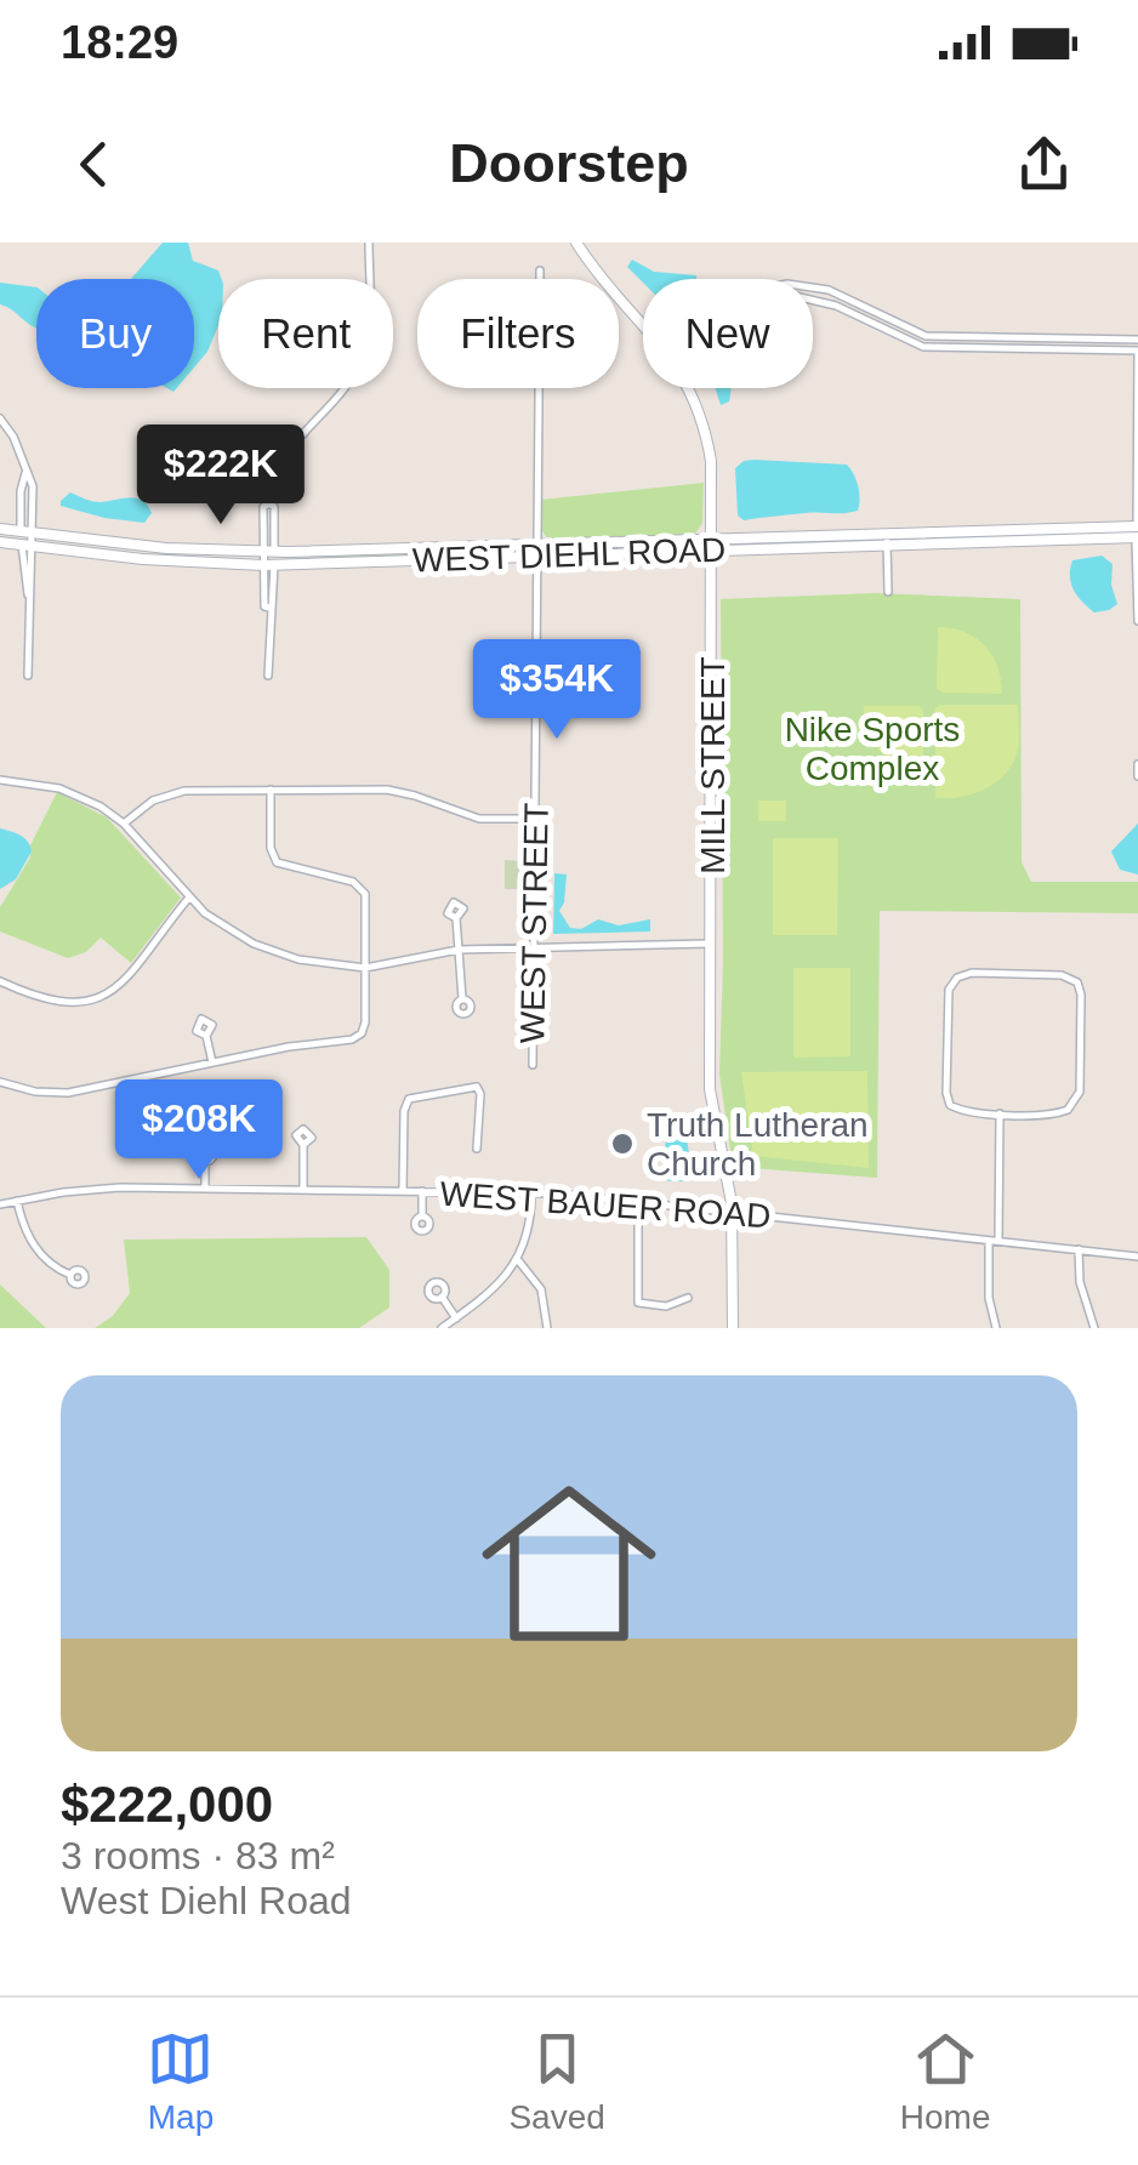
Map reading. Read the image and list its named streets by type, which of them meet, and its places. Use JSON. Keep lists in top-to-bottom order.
{
  "streets": {
    "street": [
      "WEST DIEHL ROAD",
      "MILL STREET",
      "WEST STREET",
      "WEST BAUER ROAD"
    ]
  },
  "crossings": [
    ["WEST DIEHL ROAD", "MILL STREET"],
    ["WEST DIEHL ROAD", "WEST STREET"],
    ["MILL STREET", "WEST BAUER ROAD"]
  ],
  "parks": ["Nike Sports Complex"],
  "places": ["Truth Lutheran Church"],
  "page": {
    "status": "18:29",
    "header": "Doorstep",
    "chip": [
      "Buy",
      "Rent",
      "Filters",
      "New"
    ],
    "price": ["$222K", "$354K", "$208K"],
    "list": [
      {
        "name": "$222,000",
        "note": "3 rooms · 83 m² · West Diehl Road"
      }
    ],
    "tabs": ["Map", "Saved", "Home"]
  }
}
